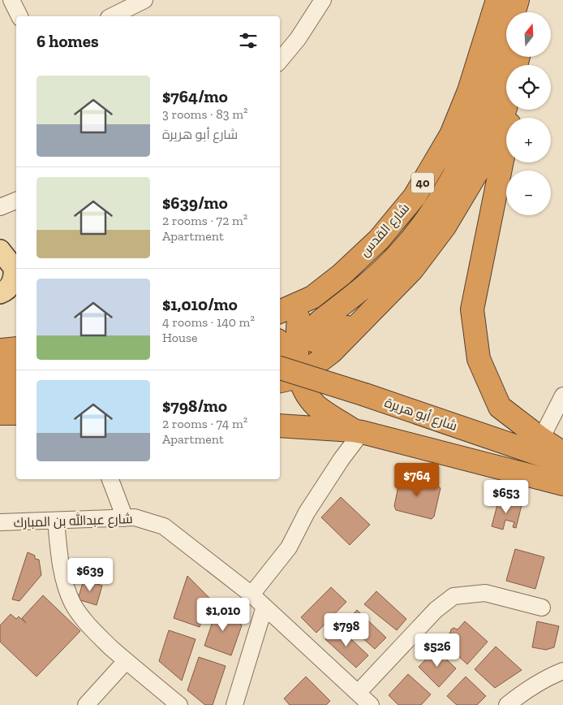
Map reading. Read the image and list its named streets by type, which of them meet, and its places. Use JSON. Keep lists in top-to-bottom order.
{
  "streets": {
    "highway": ["40", "شارع القدس", "شارع أبو هريرة"],
    "street": ["شارع عبدالله بن المبارك"]
  },
  "north": "top",
  "page": {
    "map_buttons": ["+", "−"],
    "heading": "6 homes",
    "list": [
      {
        "name": "$764/mo",
        "note": "3 rooms · 83 m² · شارع أبو هريرة"
      },
      {
        "name": "$639/mo",
        "note": "2 rooms · 72 m² · Apartment"
      },
      {
        "name": "$1,010/mo",
        "note": "4 rooms · 140 m² · House"
      },
      {
        "name": "$798/mo",
        "note": "2 rooms · 74 m² · Apartment"
      }
    ],
    "price": [
      "$764",
      "$653",
      "$639",
      "$1,010",
      "$798",
      "$526"
    ]
  }
}
